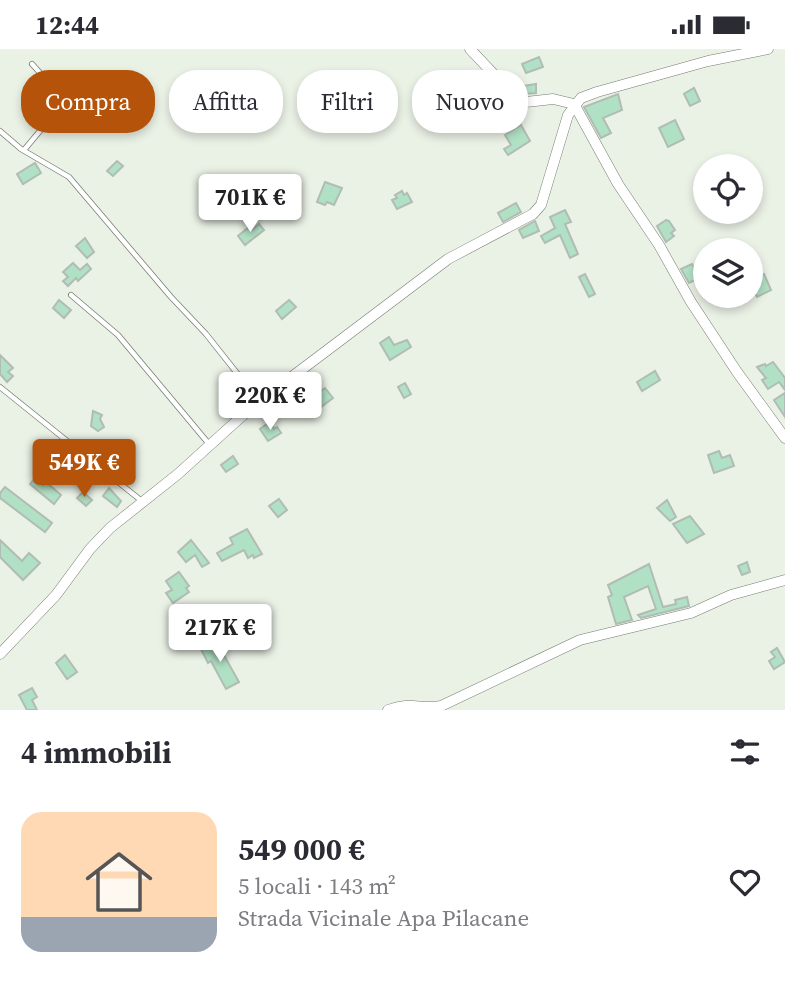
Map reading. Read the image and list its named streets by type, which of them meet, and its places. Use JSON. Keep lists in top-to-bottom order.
{
  "page": {
    "status": "12:44",
    "chip": [
      "Compra",
      "Affitta",
      "Filtri",
      "Nuovo"
    ],
    "price": [
      "701K €",
      "220K €",
      "549K €",
      "217K €"
    ],
    "heading": "4 immobili",
    "list": [
      {
        "name": "549 000 €",
        "note": "5 locali · 143 m² · Strada Vicinale Apa Pilacane"
      }
    ]
  }
}
